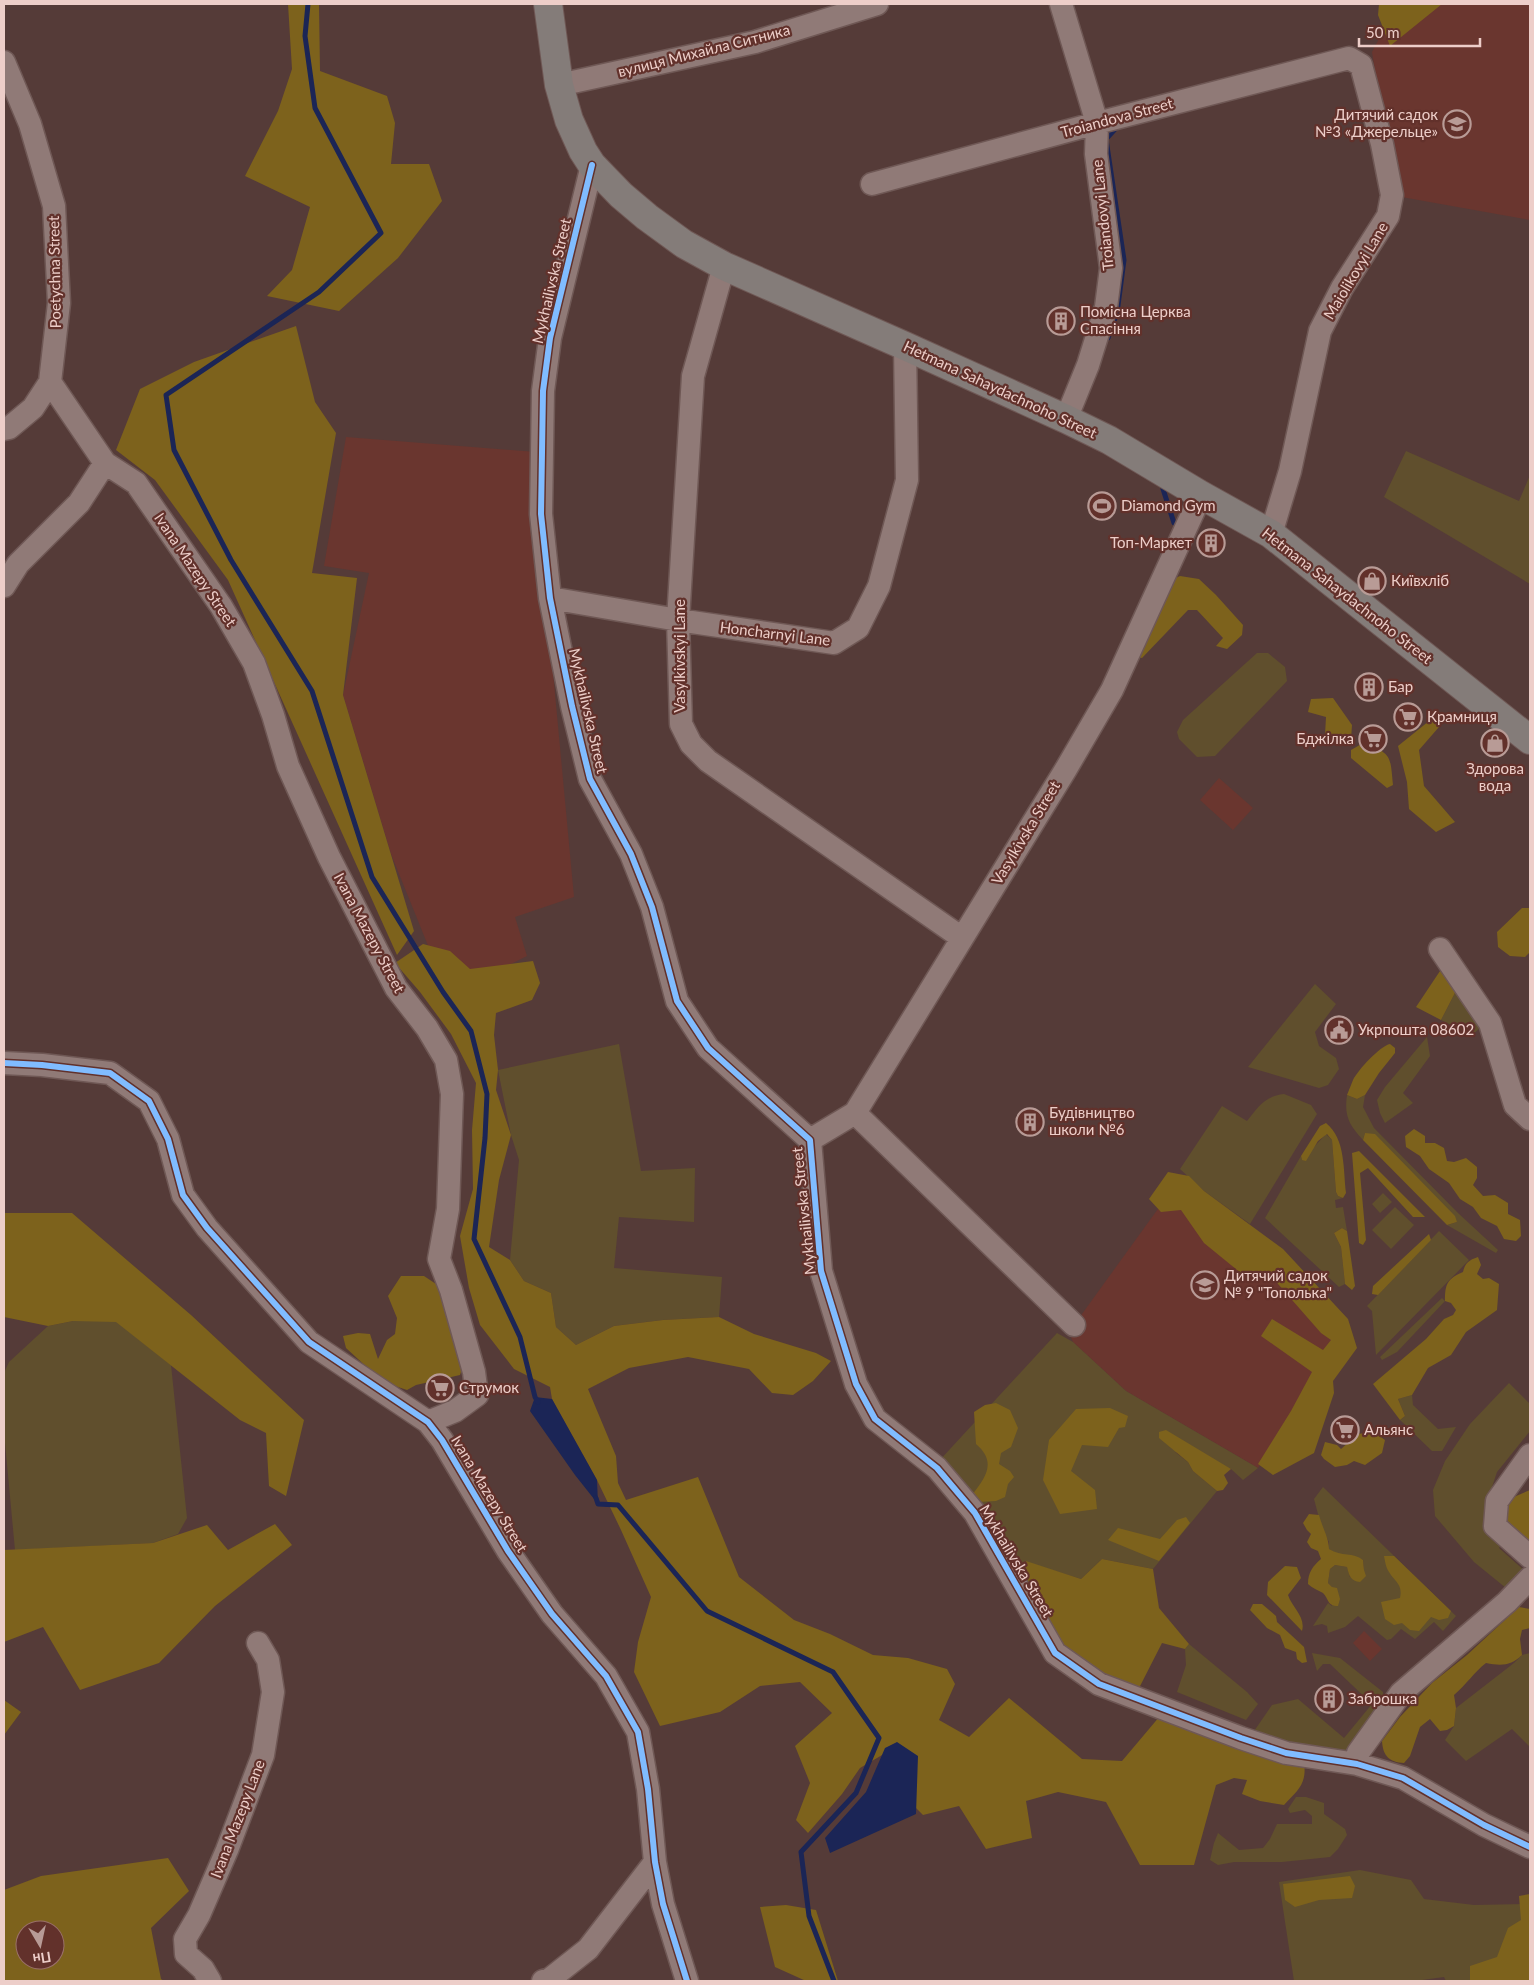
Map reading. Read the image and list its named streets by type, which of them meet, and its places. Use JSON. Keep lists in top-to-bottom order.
{
  "streets": {
    "main road": ["Hetmana Sahaydachnoho Street"],
    "street": [
      "вулиця Михайла Ситника",
      "Troiandova Street",
      "Troiandovyi Lane",
      "Maiolikovyi Lane",
      "Poetychna Street",
      "Mykhailivska Street",
      "Ivana Mazepy Street",
      "Honcharnyi Lane",
      "Vasylkivskyi Lane",
      "Vasylkivska Street",
      "Ivana Mazepy Lane"
    ]
  },
  "crossings": [
    ["вулиця Михайла Ситника", "Hetmana Sahaydachnoho Street"],
    ["Troiandova Street", "Troiandovyi Lane"],
    ["Troiandova Street", "Maiolikovyi Lane"],
    ["Troiandovyi Lane", "Hetmana Sahaydachnoho Street"],
    ["Maiolikovyi Lane", "Hetmana Sahaydachnoho Street"],
    ["Mykhailivska Street", "Hetmana Sahaydachnoho Street"],
    ["Mykhailivska Street", "Honcharnyi Lane"],
    ["Mykhailivska Street", "Vasylkivska Street"],
    ["Hetmana Sahaydachnoho Street", "Honcharnyi Lane"],
    ["Hetmana Sahaydachnoho Street", "Vasylkivskyi Lane"],
    ["Hetmana Sahaydachnoho Street", "Vasylkivska Street"],
    ["Honcharnyi Lane", "Vasylkivskyi Lane"],
    ["Vasylkivskyi Lane", "Vasylkivska Street"]
  ],
  "places": {
    "school or university": ["Дитячий садок №3 «Джерельце»", "Дитячий садок № 9 \"Тополька\""],
    "building": [
      "Помісна Церква Спасіння",
      "Топ-Маркет",
      "Бар",
      "Будівництво школи №6",
      "Заброшка"
    ],
    "sports": ["Diamond Gym"],
    "shop": ["Київхліб", "Здорова вода"],
    "supermarket": [
      "Крамниця",
      "Бджілка",
      "Струмок",
      "Альянс"
    ],
    "public building": ["Укрпошта 08602"]
  },
  "scale_bar": "50 m",
  "north": "bottom"
}
